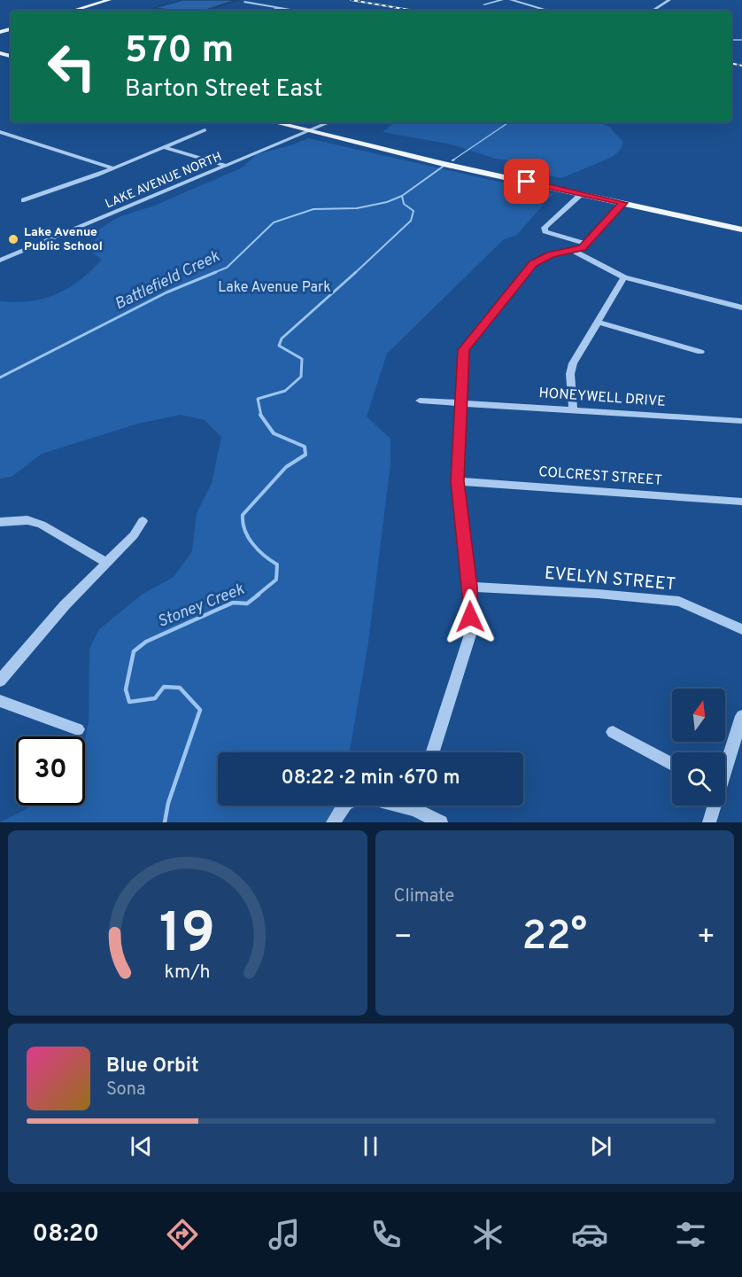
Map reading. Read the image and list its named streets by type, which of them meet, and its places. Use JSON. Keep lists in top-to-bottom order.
{
  "streets": {
    "street": [
      "LAKE AVENUE NORTH",
      "HONEYWELL DRIVE",
      "COLCREST STREET",
      "EVELYN STREET"
    ]
  },
  "water": ["Battlefield Creek", "Stoney Creek"],
  "parks": ["Lake Avenue Park"],
  "places": ["Lake Avenue Public School"],
  "north": "top",
  "page": {
    "turn": ["570 m", "Barton Street East"],
    "limit": "30",
    "trip": "08:22 · 2 min · 670 m",
    "tile": "Climate",
    "heat": ["−", "22°", "+"],
    "song": ["Blue Orbit", "Sona"],
    "tabs": "08:20",
    "gauge": ["19", "km/h"]
  }
}
